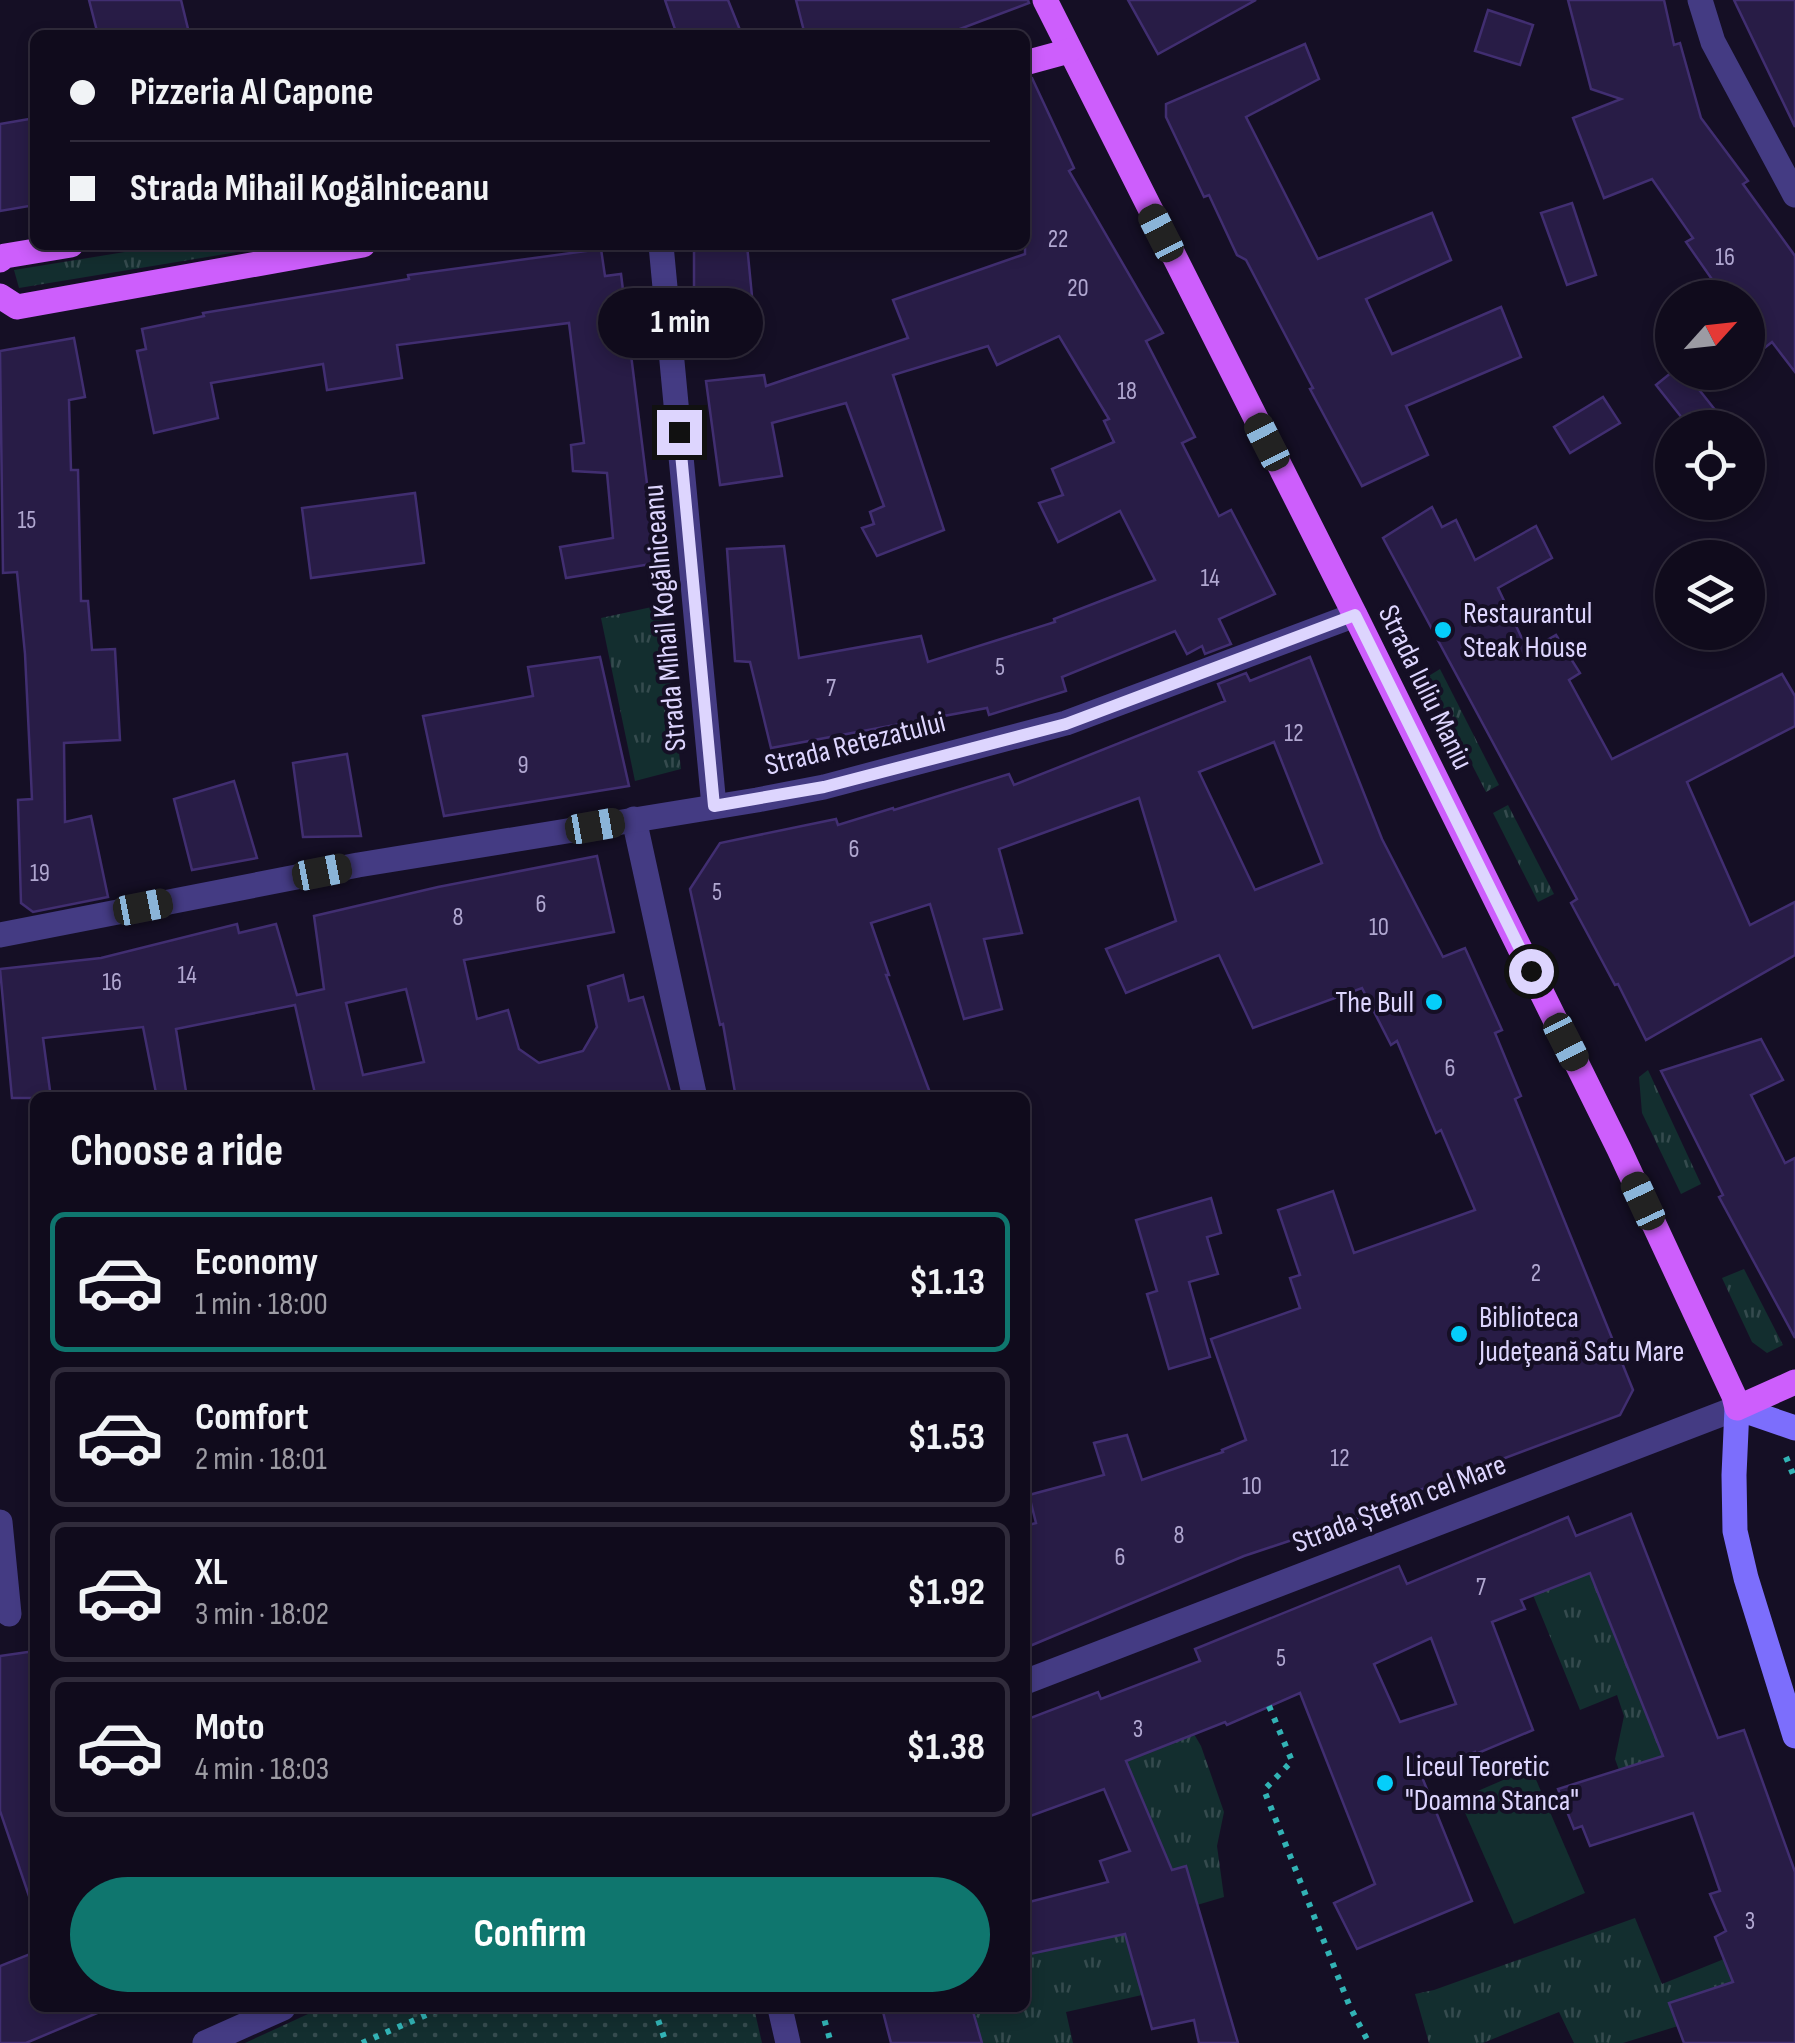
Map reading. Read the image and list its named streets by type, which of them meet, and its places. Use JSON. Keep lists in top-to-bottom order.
{
  "streets": {
    "main road": ["Strada Iuliu Maniu", "Strada Ștefan cel Mare"],
    "street": ["Strada Mihail Kogălniceanu", "Strada Retezatului"]
  },
  "crossings": [
    ["Strada Mihail Kogălniceanu", "Strada Retezatului"],
    ["Strada Iuliu Maniu", "Strada Retezatului"],
    ["Strada Iuliu Maniu", "Strada Ștefan cel Mare"]
  ],
  "places": [
    "Restaurantul Steak House",
    "The Bull",
    "Biblioteca Judeţeană Satu Mare",
    "Liceul Teoretic \"Doamna Stanca\""
  ],
  "house_numbers": [
    "22",
    "16",
    "20",
    "18",
    "15",
    "14",
    "5",
    "7",
    "12",
    "9",
    "6",
    "19",
    "5",
    "6",
    "8",
    "10",
    "14",
    "16",
    "6",
    "2",
    "12",
    "10",
    "8",
    "6",
    "7",
    "5",
    "3",
    "3"
  ],
  "north": "top right",
  "page": {
    "banner": ["Pizzeria Al Capone", "Strada Mihail Kogălniceanu"],
    "bubble": "1 min",
    "heading": "Choose a ride",
    "list": [
      {
        "name": "Economy",
        "note": "1 min · 18:00",
        "value": "$1.13"
      },
      {
        "name": "Comfort",
        "note": "2 min · 18:01",
        "value": "$1.53"
      },
      {
        "name": "XL",
        "note": "3 min · 18:02",
        "value": "$1.92"
      },
      {
        "name": "Moto",
        "note": "4 min · 18:03",
        "value": "$1.38"
      }
    ],
    "buttons": "Confirm"
  }
}
